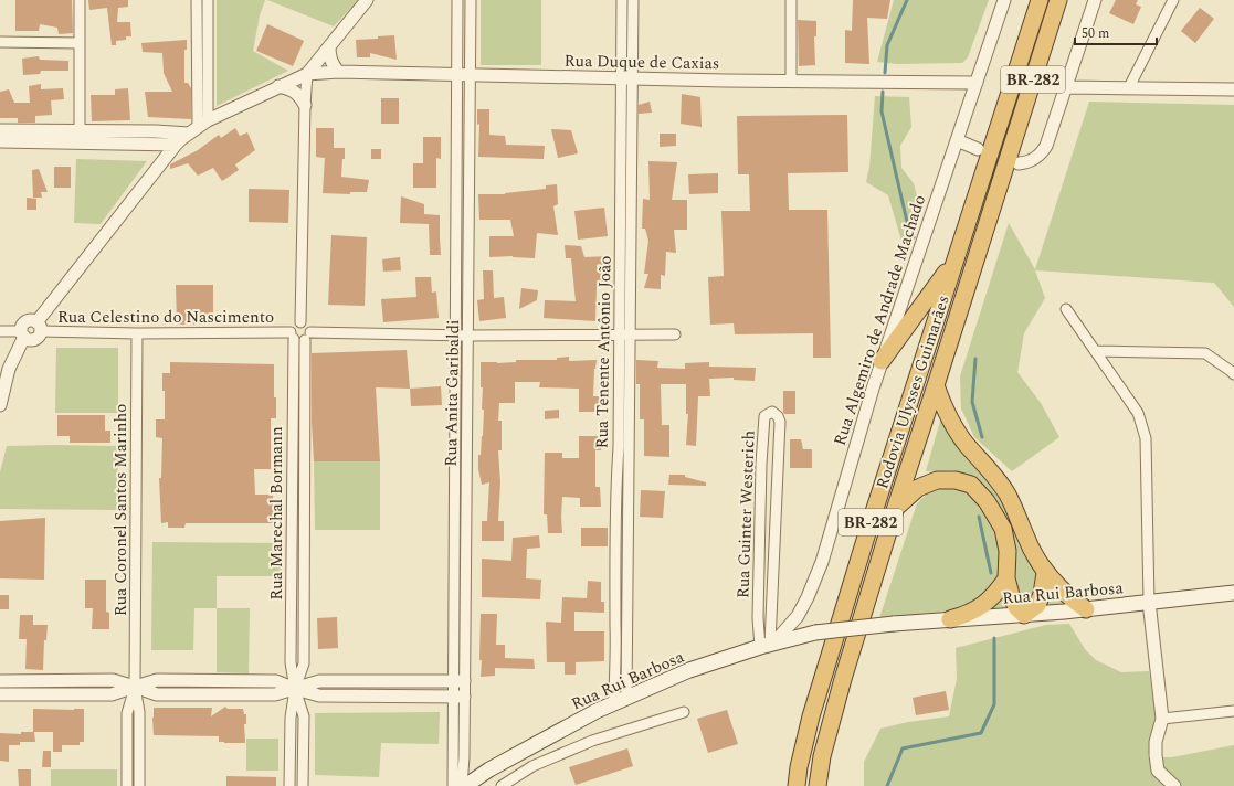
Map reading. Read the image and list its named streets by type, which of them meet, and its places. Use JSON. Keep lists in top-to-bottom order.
{
  "streets": {
    "highway": ["BR-282", "Rodovia Ulysses Guimarães"],
    "main road": ["Rua Rui Barbosa"],
    "street": [
      "Rua Duque de Caxias",
      "Rua Celestino do Nascimento",
      "Rua Algemiro de Andrade Machado",
      "Rua Tenente Antônio João",
      "Rua Anita Garibaldi",
      "Rua Coronel Santos Marinho",
      "Rua Marechal Bormann",
      "Rua Guinter Westerich"
    ]
  },
  "crossings": [
    ["Rua Duque de Caxias", "Rua Algemiro de Andrade Machado"],
    ["Rua Duque de Caxias", "Rua Tenente Antônio João"],
    ["Rua Duque de Caxias", "Rua Anita Garibaldi"],
    ["Rua Celestino do Nascimento", "Rua Coronel Santos Marinho"],
    ["Rua Celestino do Nascimento", "Rua Marechal Bormann"],
    ["Rua Algemiro de Andrade Machado", "Rua Guinter Westerich"],
    ["Rua Algemiro de Andrade Machado", "Rua Rui Barbosa"],
    ["Rua Tenente Antônio João", "Rua Rui Barbosa"],
    ["Rua Anita Garibaldi", "Rua Rui Barbosa"],
    ["Rua Guinter Westerich", "Rua Rui Barbosa"]
  ],
  "scale_bar": "50 m"
}
